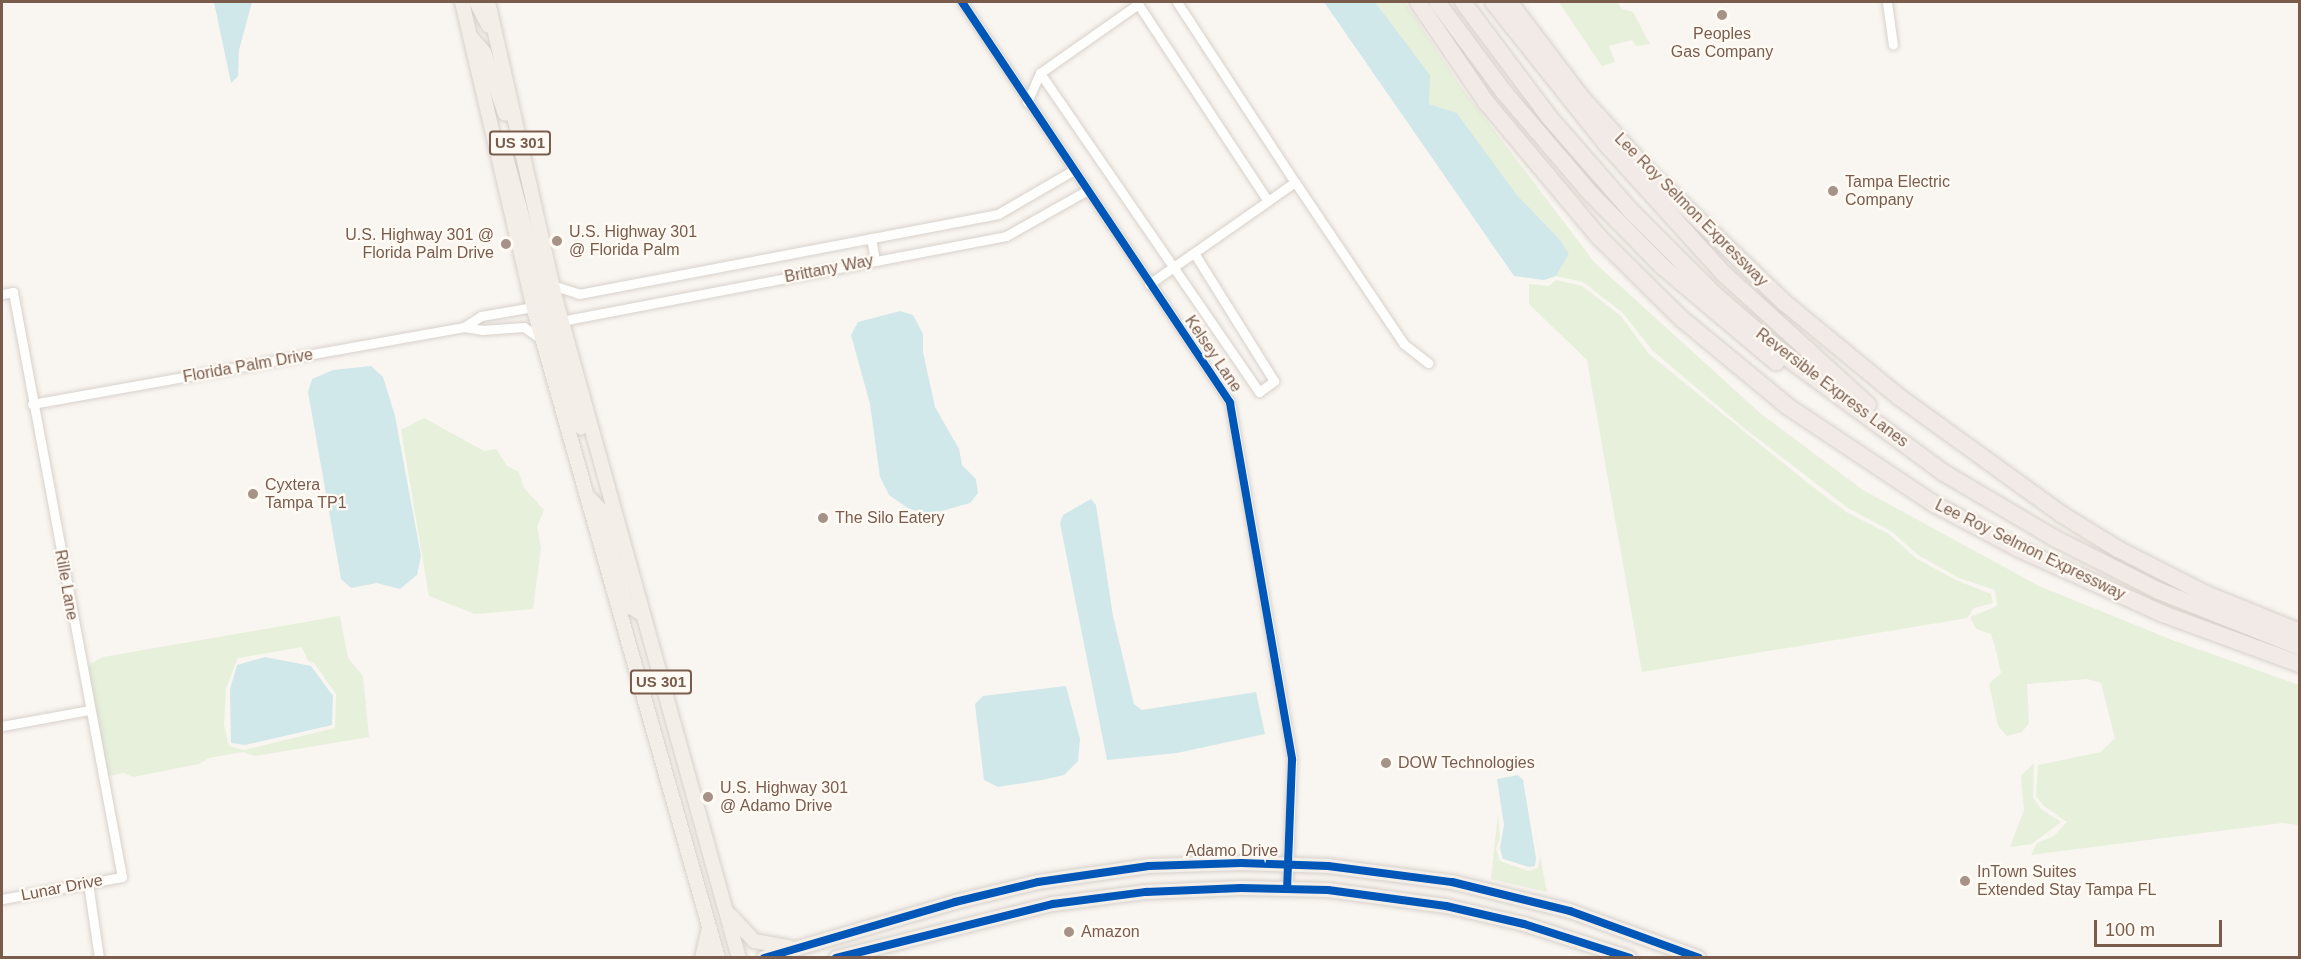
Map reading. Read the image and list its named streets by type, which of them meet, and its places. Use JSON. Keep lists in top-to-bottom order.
{
  "streets": {
    "highway": ["Lee Roy Selmon Expressway", "Reversible Express Lanes"],
    "main road": ["US 301", "Adamo Drive"],
    "street": [
      "Brittany Way",
      "Kelsey Lane",
      "Florida Palm Drive",
      "Rille Lane",
      "Lunar Drive"
    ]
  },
  "crossings": [
    ["US 301", "Brittany Way"],
    ["US 301", "Florida Palm Drive"],
    ["Brittany Way", "Kelsey Lane"],
    ["Kelsey Lane", "Adamo Drive"],
    ["Florida Palm Drive", "Rille Lane"],
    ["Rille Lane", "Lunar Drive"]
  ],
  "places": [
    "Peoples Gas Company",
    "Tampa Electric Company",
    "U.S. Highway 301 @ Florida Palm",
    "U.S. Highway 301 @ Florida Palm Drive",
    "Cyxtera Tampa TP1",
    "The Silo Eatery",
    "DOW Technologies",
    "U.S. Highway 301 @ Adamo Drive",
    "InTown Suites Extended Stay Tampa FL",
    "Amazon"
  ],
  "scale_bar": "100 m"
}
